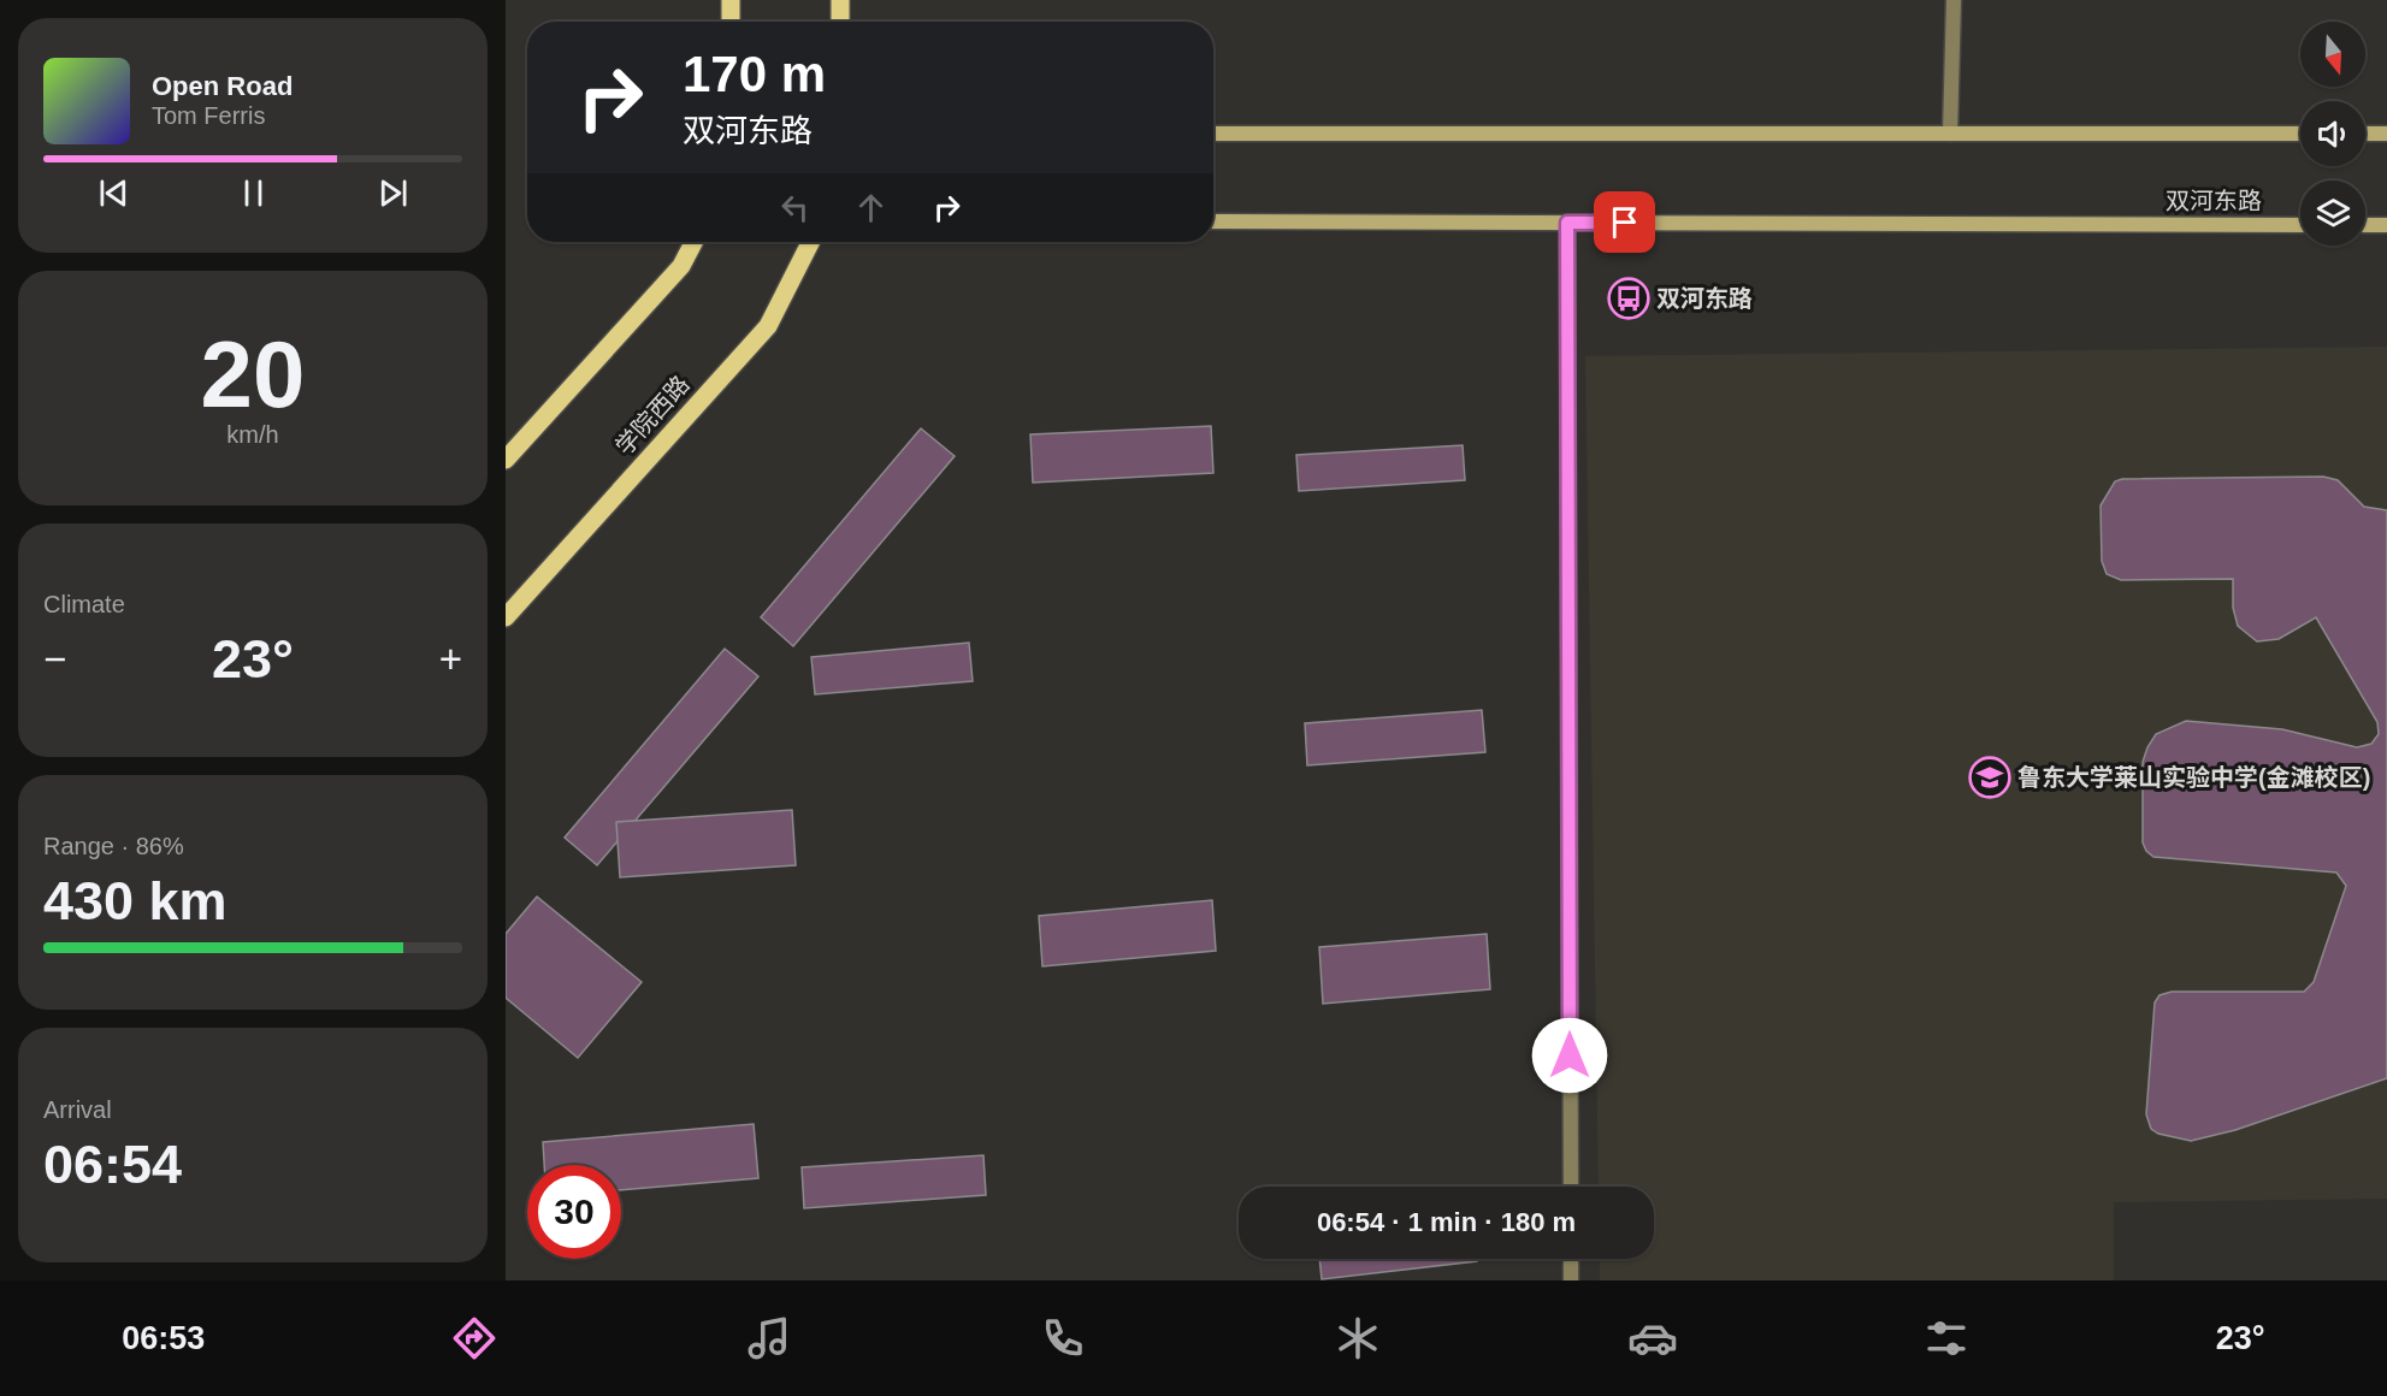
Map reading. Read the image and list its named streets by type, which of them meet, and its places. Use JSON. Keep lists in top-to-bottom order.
{
  "streets": {
    "main road": ["学院西路"],
    "street": ["双河东路"]
  },
  "places": {
    "bus stop": ["双河东路"],
    "school or university": ["鲁东大学莱山实验中学(金滩校区)"]
  },
  "north": "bottom",
  "page": {
    "turn": ["170 m", "双河东路"],
    "song": ["Open Road", "Tom Ferris"],
    "tile": [
      ["20", "km/h"],
      "Climate",
      ["Range · 86%", "430 km"],
      ["Arrival", "06:54"]
    ],
    "heat": ["−", "23°", "+"],
    "limit": "30",
    "trip": "06:54 · 1 min · 180 m",
    "tabs": ["06:53", "23°"]
  }
}
